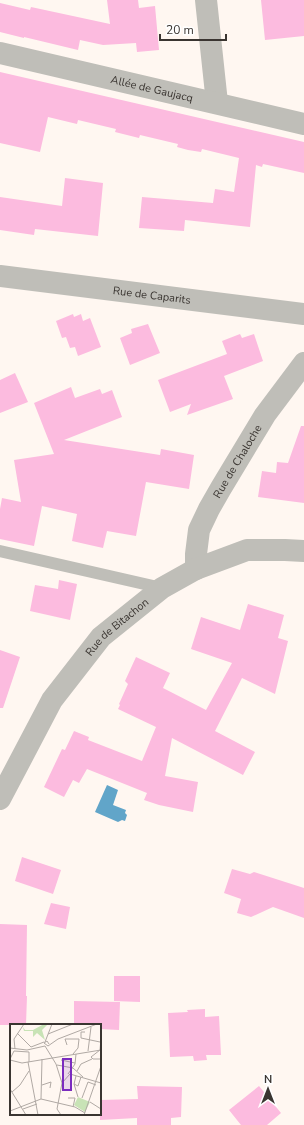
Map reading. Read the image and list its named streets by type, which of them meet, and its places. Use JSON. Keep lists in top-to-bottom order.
{
  "streets": {
    "street": [
      "Allée de Gaujacq",
      "Rue de Caparits",
      "Rue de Chaloche",
      "Rue de Bitachon"
    ]
  },
  "crossings": [
    ["Rue de Chaloche", "Rue de Bitachon"]
  ],
  "scale_bar": "20 m",
  "north": "top"
}
